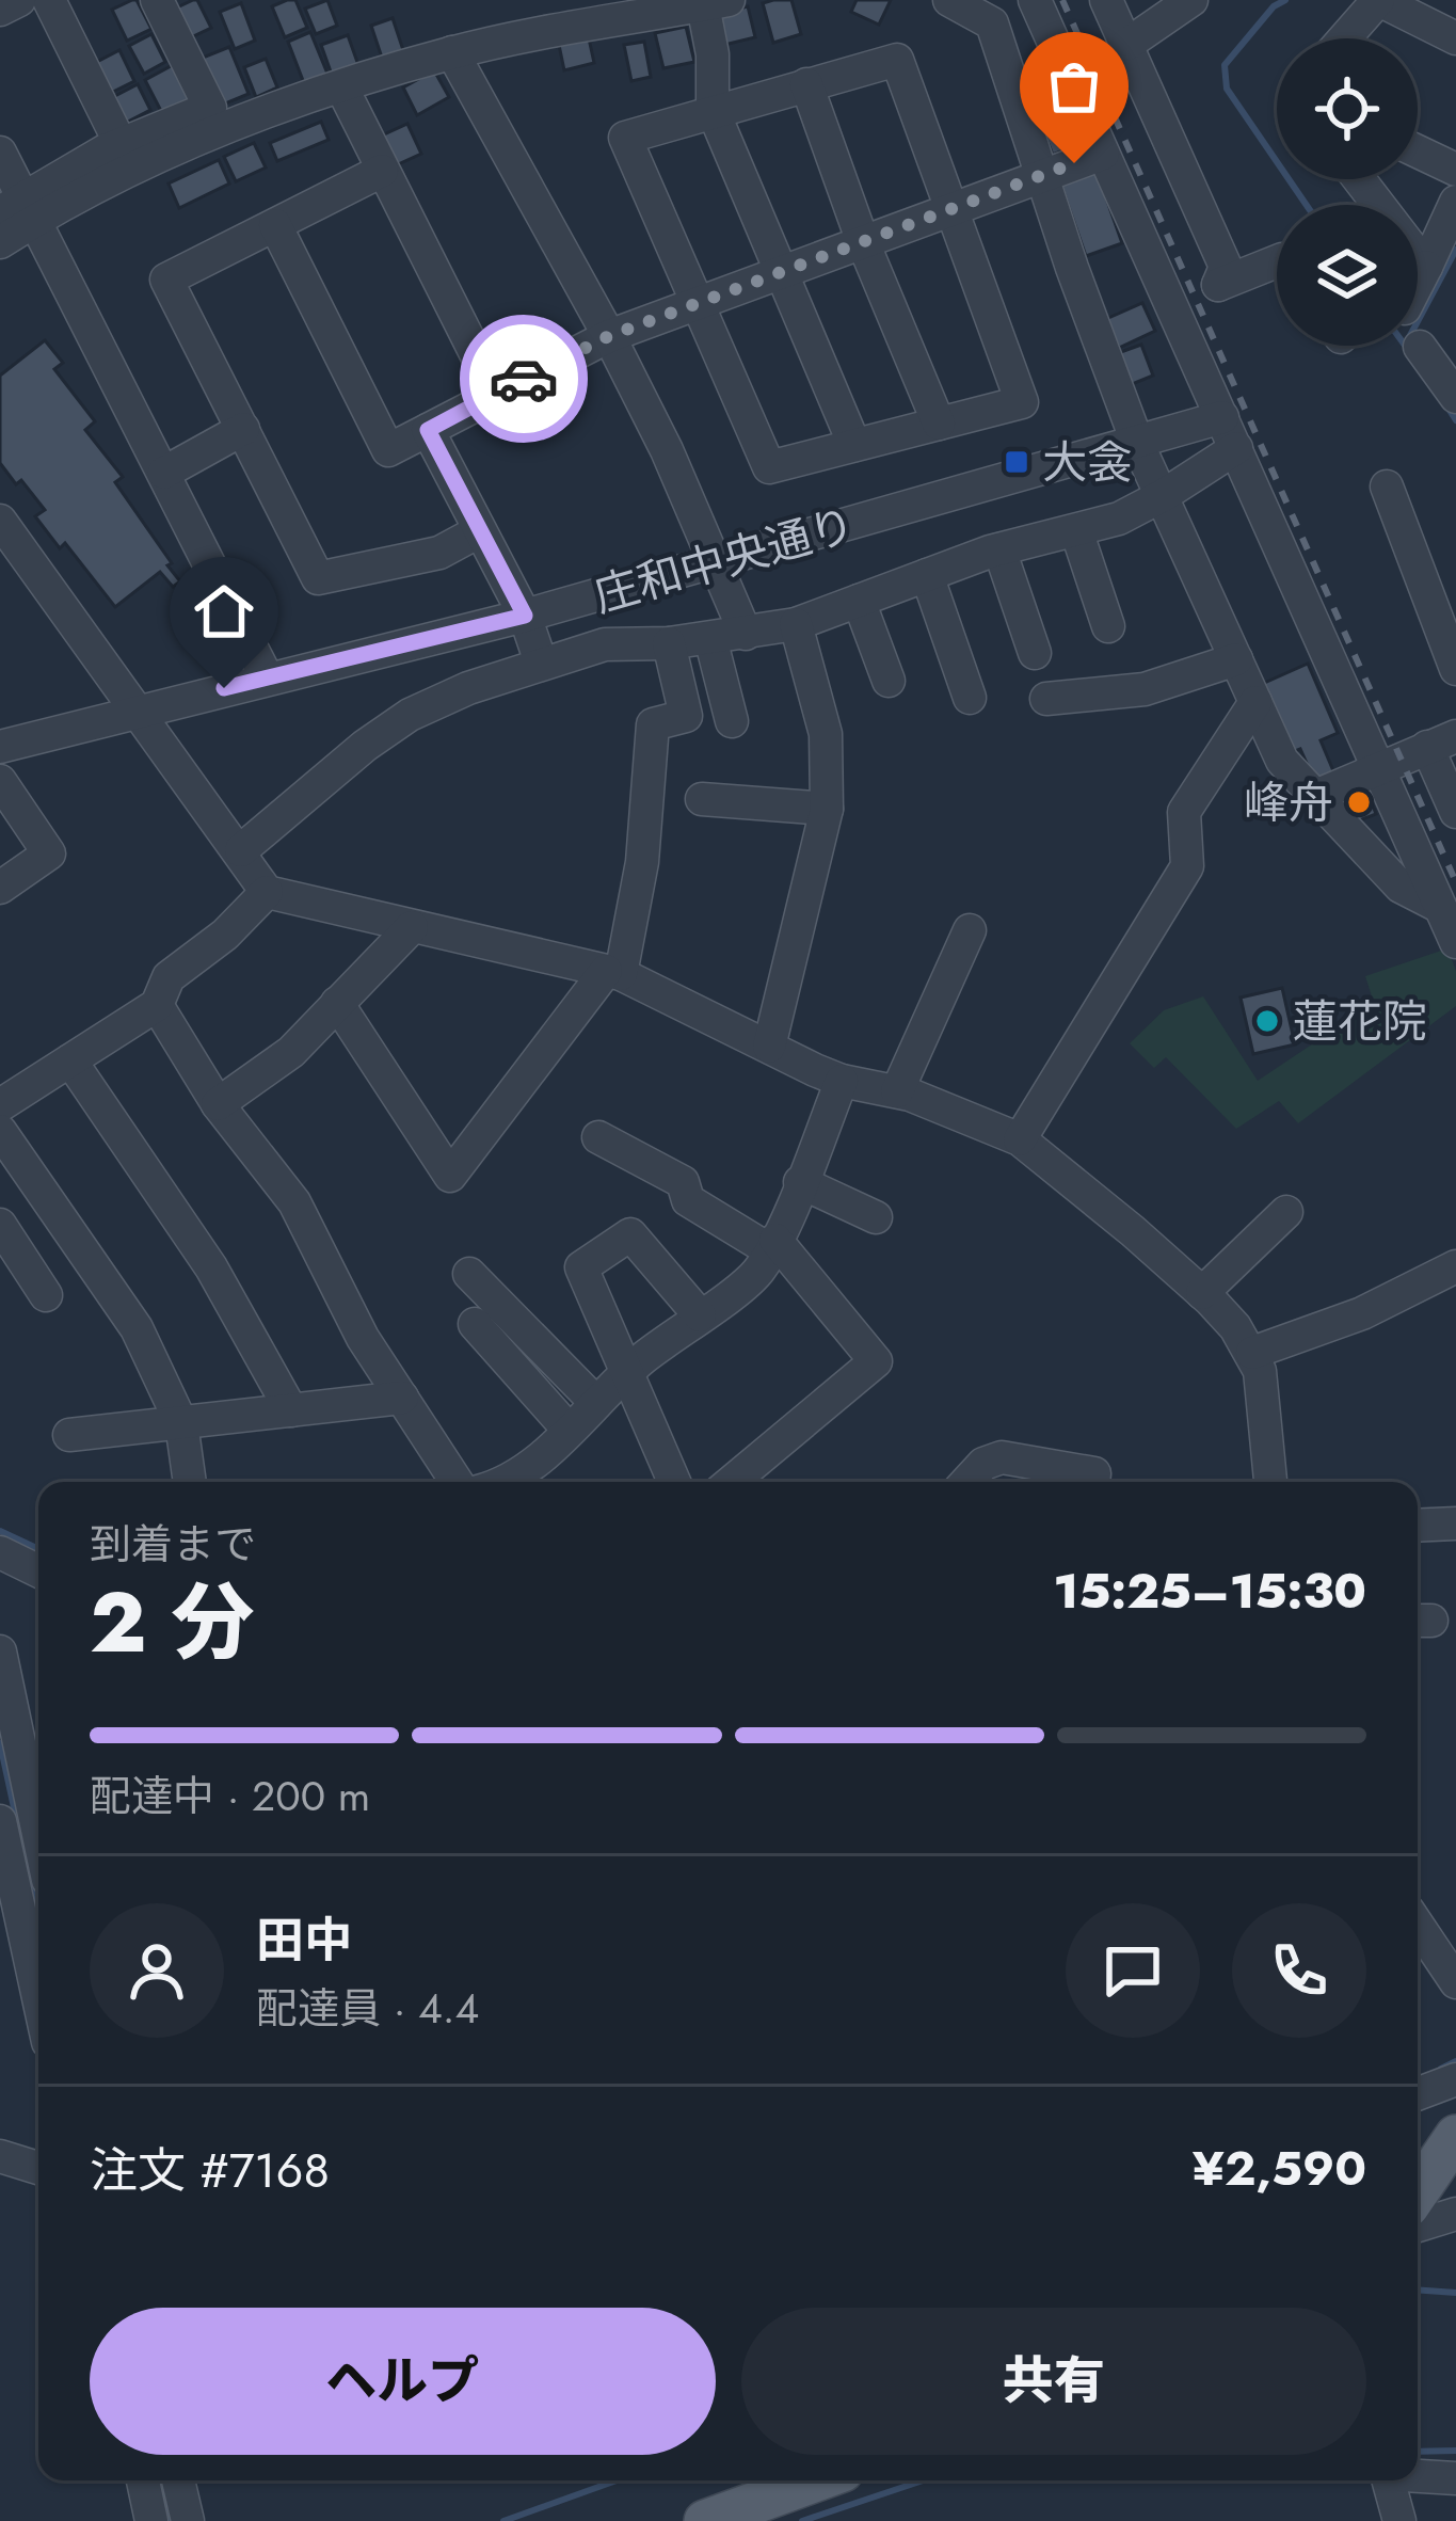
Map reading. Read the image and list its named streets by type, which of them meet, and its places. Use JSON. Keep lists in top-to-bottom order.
{
  "streets": {
    "street": ["庄和中央通り"]
  },
  "places": {
    "transit": ["大衾"],
    "other": ["峰舟", "蓮花院"]
  },
  "page": {
    "heading": ["2 分", "到着まで", "15:25–15:30"],
    "panel": [
      "田中",
      "配達員 · 4.4",
      "注文 #7168",
      "¥2,590"
    ],
    "bar": "配達中 · 200 m",
    "buttons": ["ヘルプ", "共有"]
  }
}
